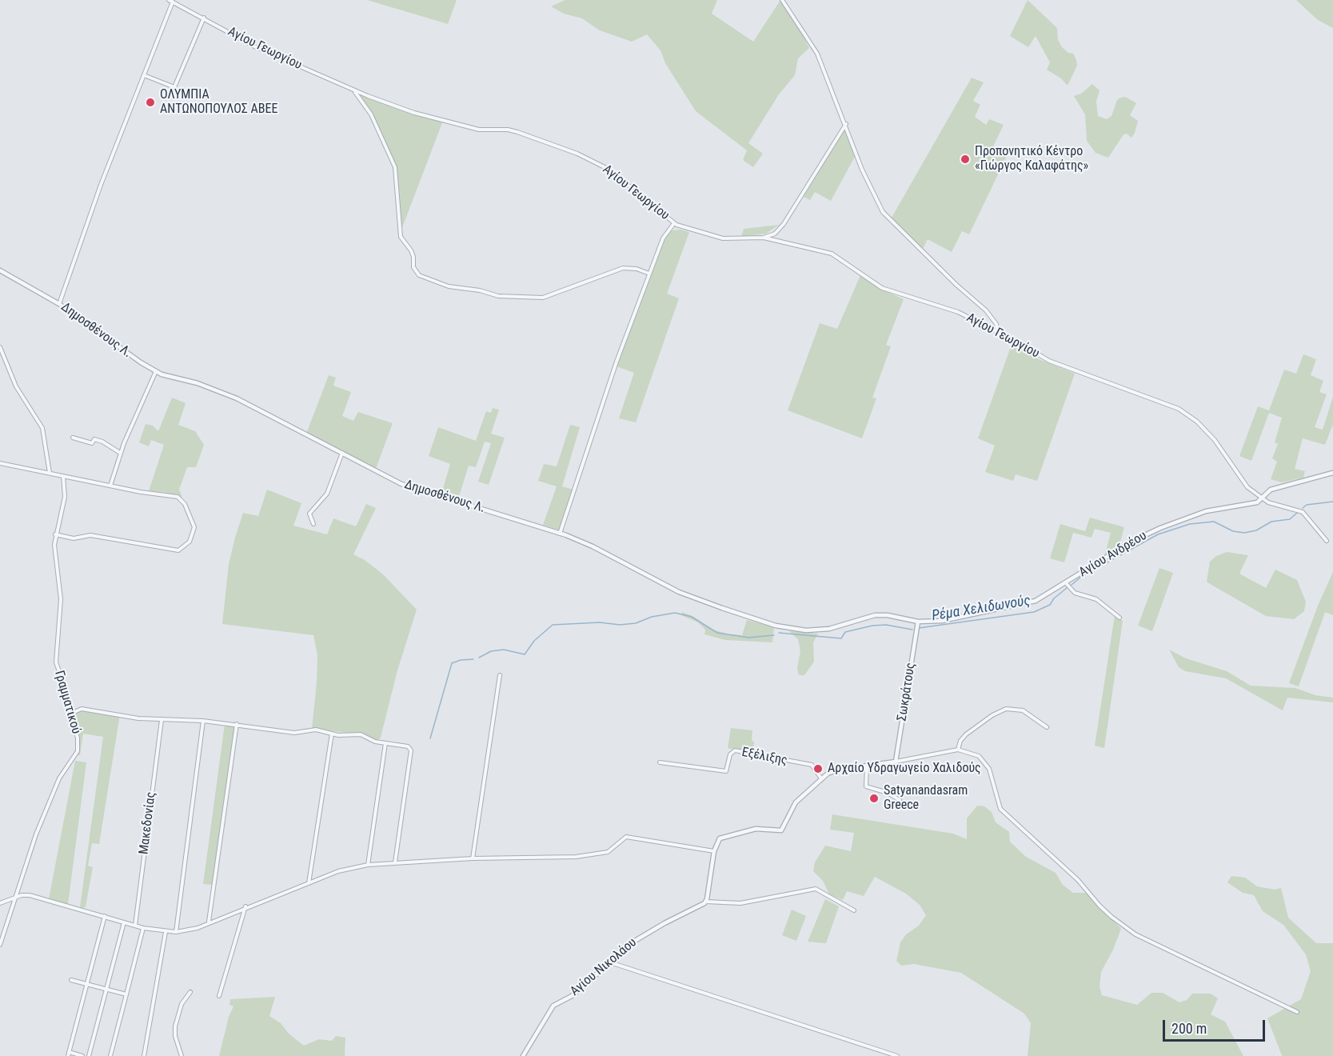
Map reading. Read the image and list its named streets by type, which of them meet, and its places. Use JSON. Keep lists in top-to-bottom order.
{
  "streets": {
    "street": [
      "Αγίου Γεωργίου",
      "Δημοσθένους Λ.",
      "Αγίου Ανδρέου",
      "Σωκράτους",
      "Γραμματικού",
      "Εξέλιξης",
      "Μακεδονίας",
      "Αγίου Νικολάου"
    ]
  },
  "crossings": [
    ["Αγίου Γεωργίου", "Αγίου Ανδρέου"],
    ["Δημοσθένους Λ.", "Αγίου Ανδρέου"],
    ["Δημοσθένους Λ.", "Σωκράτους"],
    ["Αγίου Ανδρέου", "Σωκράτους"]
  ],
  "water": ["Ρέμα Χελιδωνούς"],
  "places": [
    "ΟΛΥΜΠΙΑ ΑΝΤΩΝΟΠΟΥΛΟΣ ΑΒΕΕ",
    "Προπονητικό Κέντρο «Γιώργος Καλαφάτης»",
    "Αρχαίο Υδραγωγείο Χαλιδούς",
    "Satyanandasram Greece"
  ],
  "scale_bar": "200 m"
}
